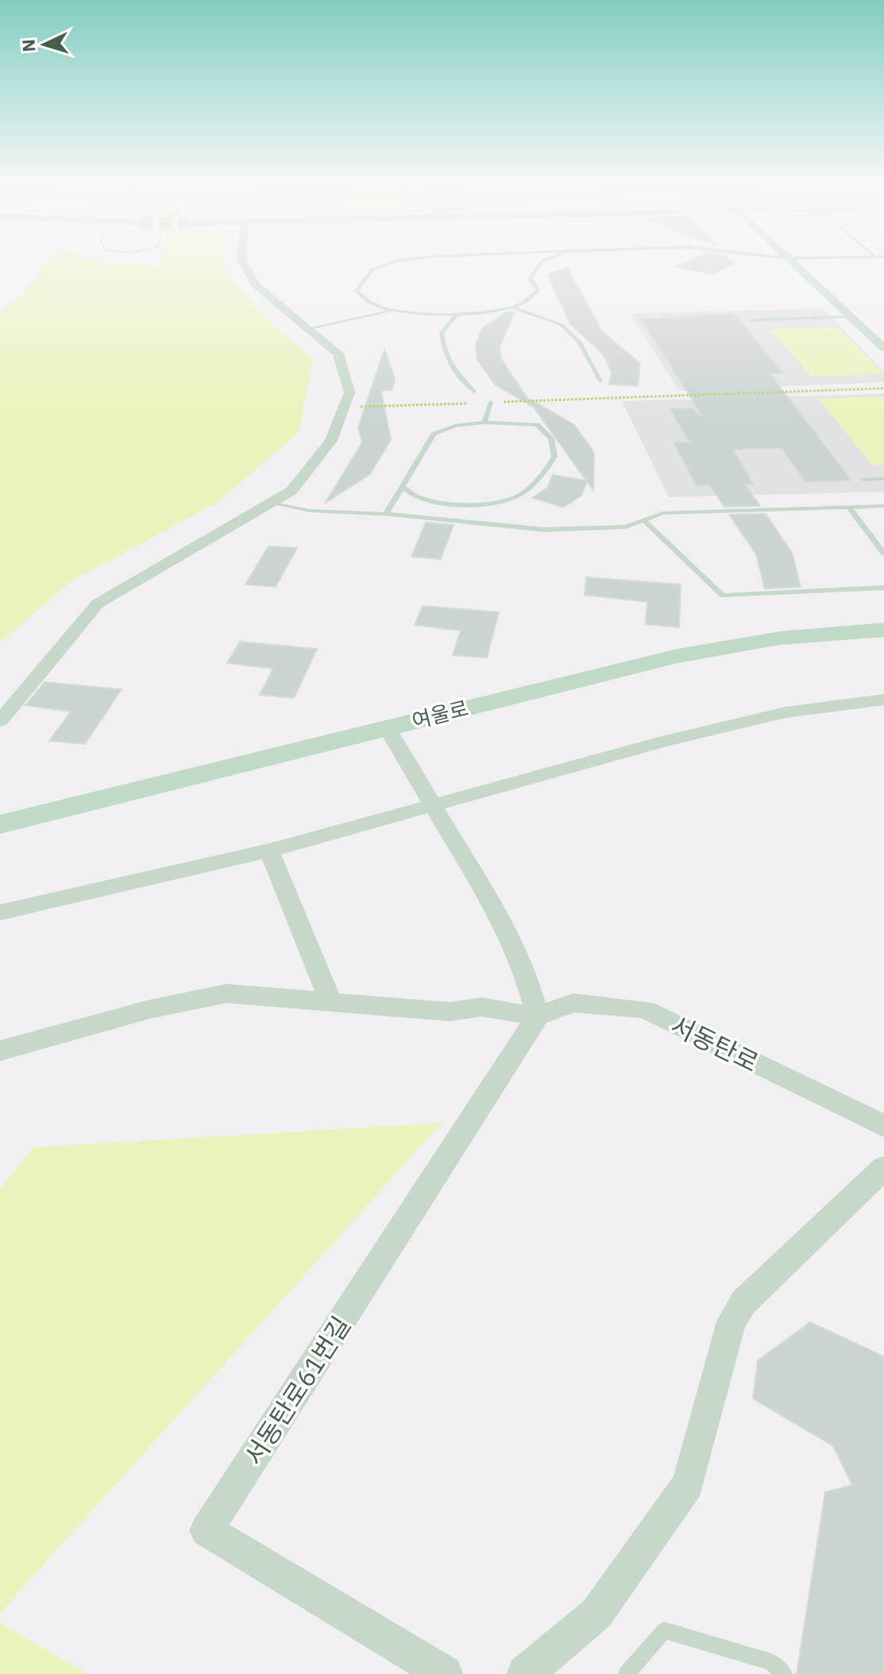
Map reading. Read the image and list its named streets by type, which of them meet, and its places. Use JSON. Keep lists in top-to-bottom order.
{
  "streets": {
    "street": ["여울로", "서동탄로", "서동탄로61번길"]
  },
  "crossings": [
    ["서동탄로", "서동탄로61번길"]
  ],
  "north": "left"
}
